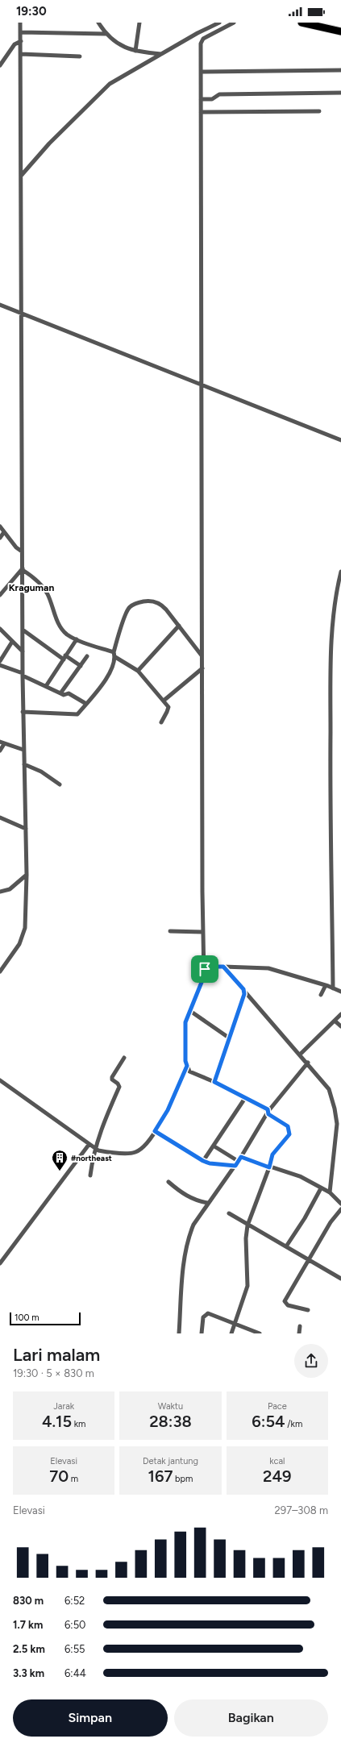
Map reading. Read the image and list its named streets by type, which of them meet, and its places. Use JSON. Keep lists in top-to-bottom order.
{
  "districts": ["Kraguman"],
  "places": {
    "building": ["#northeast"]
  },
  "scale_bar": "100 m",
  "page": {
    "status": "19:30",
    "scale": "100 m",
    "heading": ["Lari malam", "19:30 · 5 × 830 m"],
    "stats": [
      ["Jarak", "4.15 km"],
      ["Waktu", "28:38"],
      ["Pace", "6:54 /km"],
      ["Elevasi", "70 m"],
      ["Detak jantung", "167 bpm"],
      ["kcal", "249"]
    ],
    "chart": ["Elevasi", "297–308 m"],
    "list": [
      {
        "name": "830 m",
        "note": "6:52"
      },
      {
        "name": "1.7 km",
        "note": "6:50"
      },
      {
        "name": "2.5 km",
        "note": "6:55"
      },
      {
        "name": "3.3 km",
        "note": "6:44"
      }
    ],
    "buttons": ["Simpan", "Bagikan"]
  }
}
